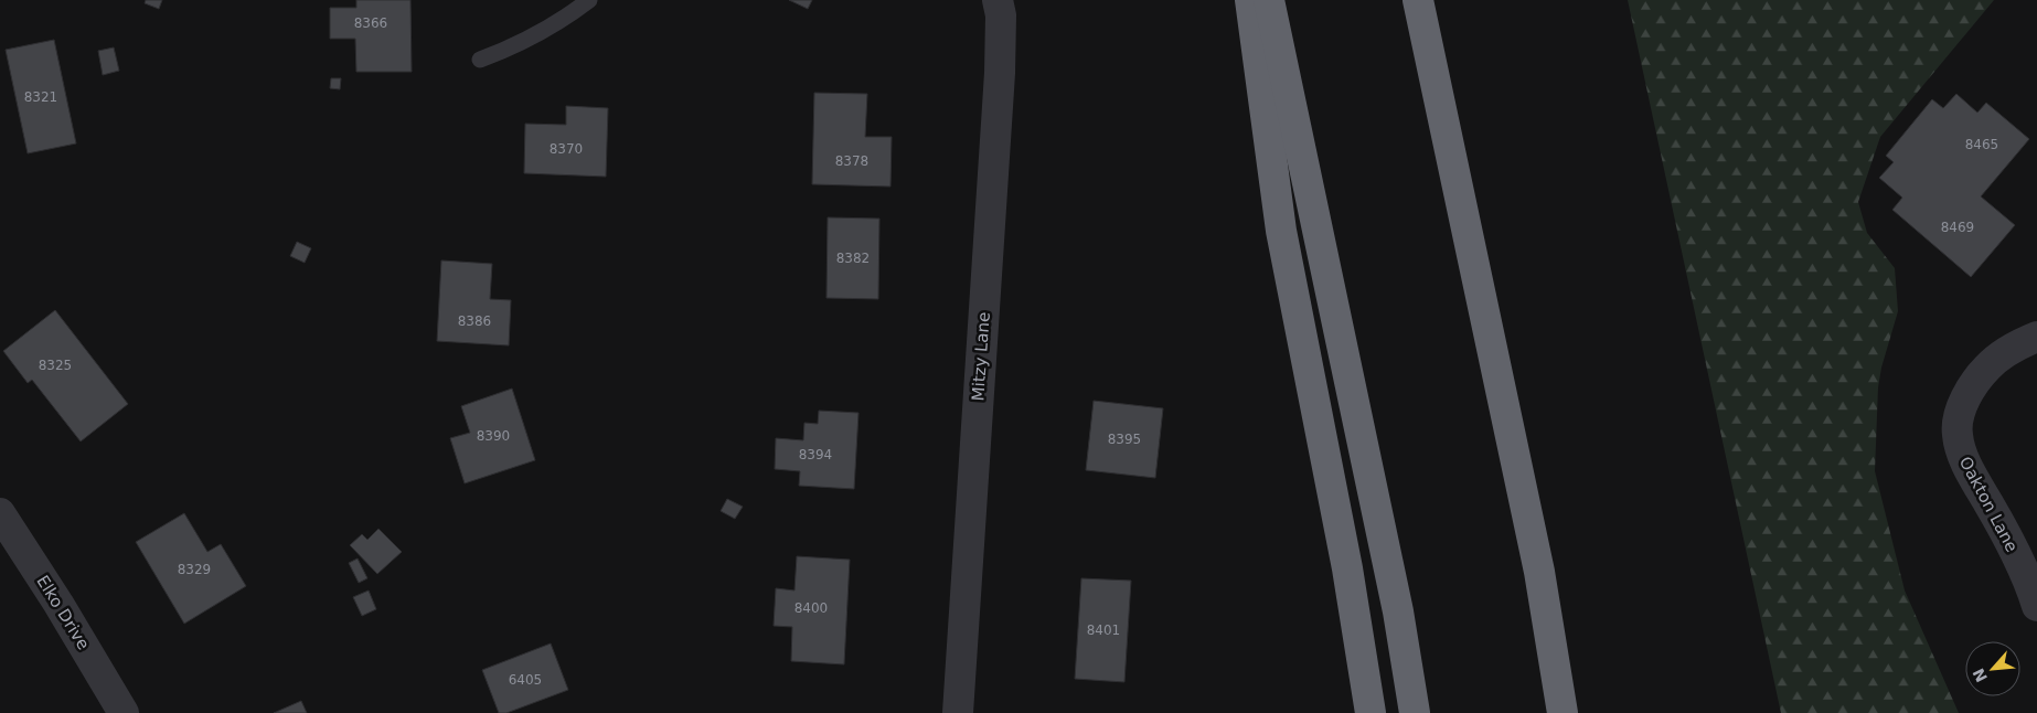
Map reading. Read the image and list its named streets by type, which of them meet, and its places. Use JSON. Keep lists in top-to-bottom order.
{
  "streets": {
    "street": ["Mitzy Lane", "Oakton Lane", "Elko Drive"]
  },
  "house_numbers": [
    "8366",
    "8321",
    "8465",
    "8370",
    "8378",
    "8469",
    "8382",
    "8386",
    "8325",
    "8390",
    "8395",
    "8394",
    "8329",
    "8400",
    "8401",
    "6405"
  ],
  "north": "bottom left"
}
